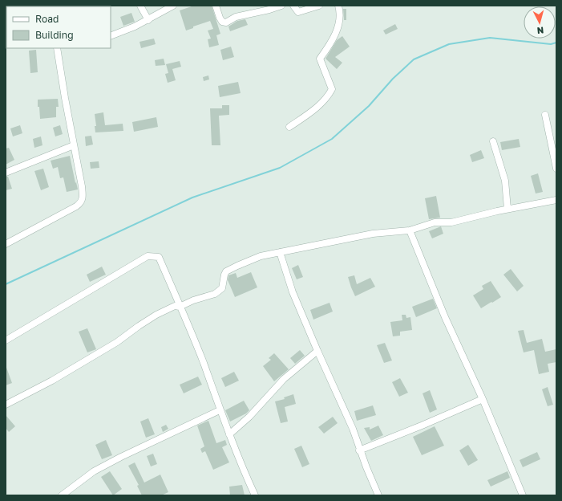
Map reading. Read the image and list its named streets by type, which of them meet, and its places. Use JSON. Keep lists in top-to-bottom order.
{
  "legend": ["Road", "Building"],
  "north": "bottom"
}
